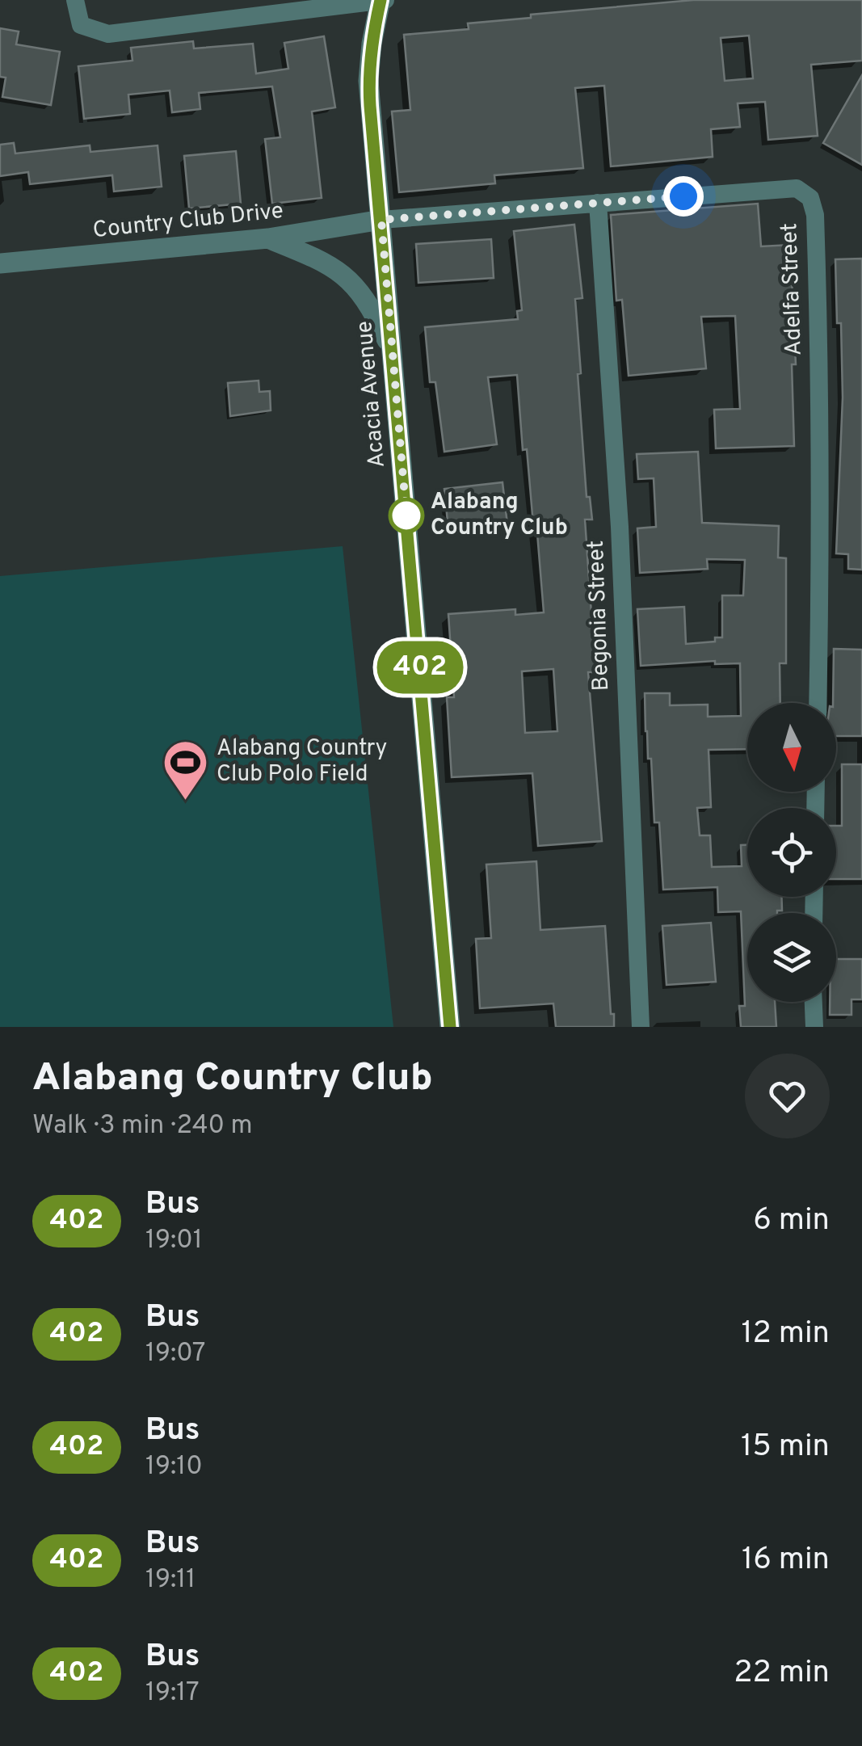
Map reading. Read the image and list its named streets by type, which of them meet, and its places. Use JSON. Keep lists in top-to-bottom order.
{
  "streets": {
    "street": [
      "Country Club Drive",
      "Adelfa Street",
      "Acacia Avenue",
      "Begonia Street"
    ]
  },
  "crossings": [
    ["Country Club Drive", "Adelfa Street"],
    ["Country Club Drive", "Acacia Avenue"],
    ["Adelfa Street", "Acacia Avenue"],
    ["Adelfa Street", "Begonia Street"]
  ],
  "places": {
    "other": ["Alabang Country Club"],
    "sports": ["Alabang Country Club Polo Field"]
  },
  "lines": ["bus line 402"],
  "north": "bottom",
  "page": {
    "on_map": "402",
    "heading": ["Alabang Country Club", "Walk · 3 min · 240 m"],
    "list": [
      {
        "mark": "402",
        "name": "Bus",
        "note": "19:01",
        "value": "6 min"
      },
      {
        "mark": "402",
        "name": "Bus",
        "note": "19:07",
        "value": "12 min"
      },
      {
        "mark": "402",
        "name": "Bus",
        "note": "19:10",
        "value": "15 min"
      },
      {
        "mark": "402",
        "name": "Bus",
        "note": "19:11",
        "value": "16 min"
      },
      {
        "mark": "402",
        "name": "Bus",
        "note": "19:17",
        "value": "22 min"
      }
    ]
  }
}
